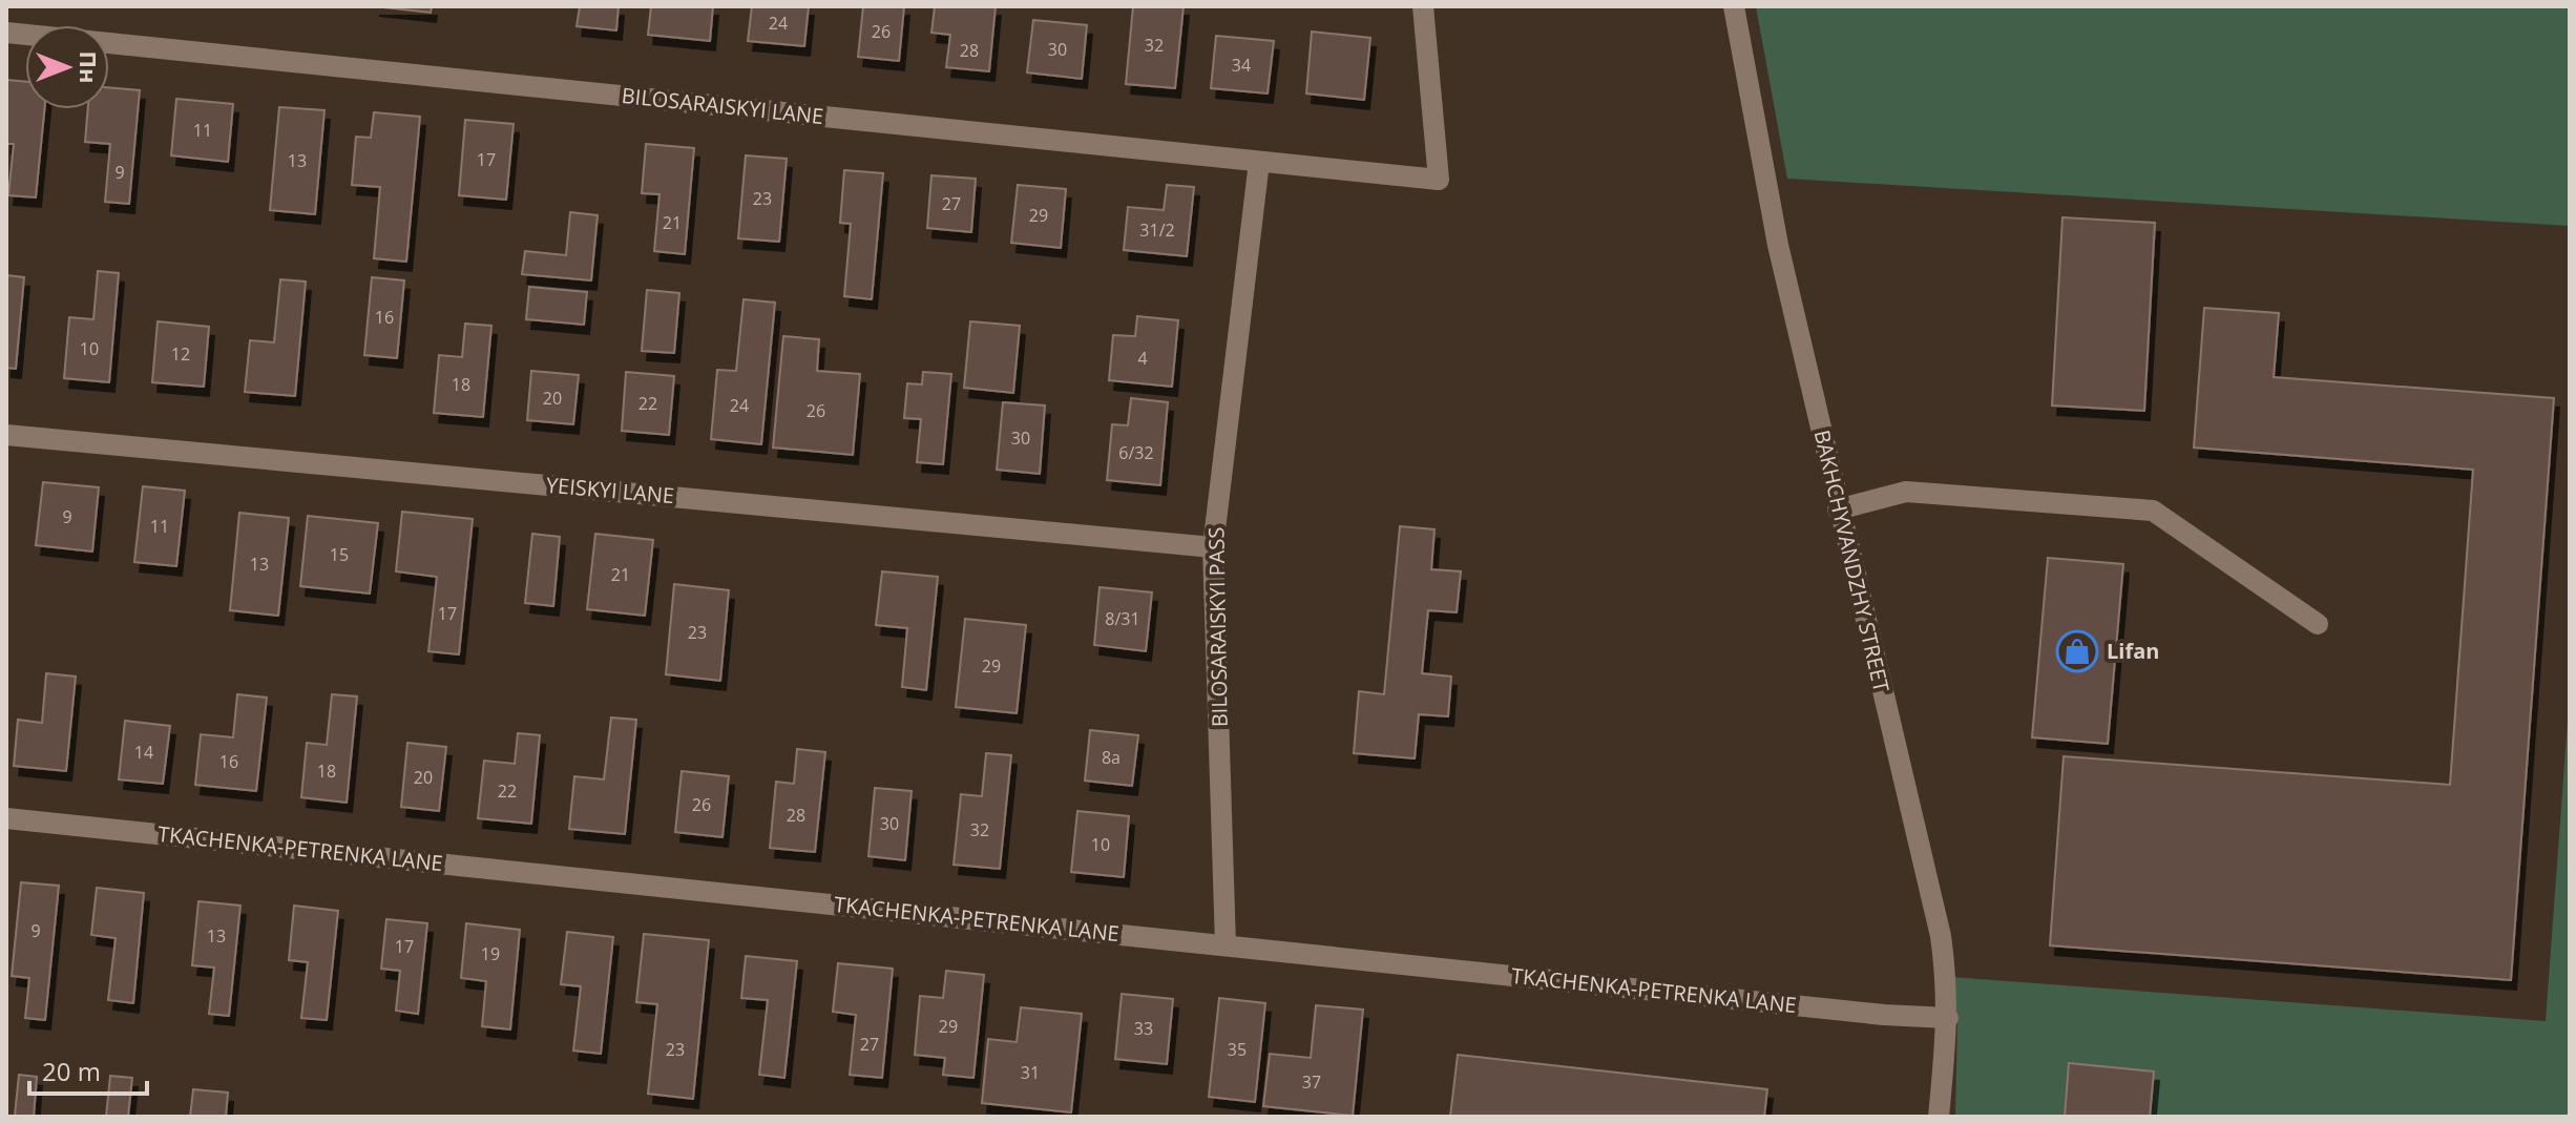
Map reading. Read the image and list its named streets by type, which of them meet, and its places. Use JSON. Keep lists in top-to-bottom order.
{
  "streets": {
    "street": [
      "BILOSARAISKYI LANE",
      "YEISKYI LANE",
      "BAKHCHYVANDZHY STREET",
      "BILOSARAISKYI PASS",
      "TKACHENKA-PETRENKA LANE"
    ]
  },
  "crossings": [
    ["BILOSARAISKYI LANE", "BILOSARAISKYI PASS"],
    ["YEISKYI LANE", "BILOSARAISKYI PASS"],
    ["BAKHCHYVANDZHY STREET", "TKACHENKA-PETRENKA LANE"],
    ["BILOSARAISKYI PASS", "TKACHENKA-PETRENKA LANE"]
  ],
  "places": {
    "shop": ["Lifan"]
  },
  "house_numbers": [
    "24",
    "26",
    "32",
    "30",
    "28",
    "34",
    "11",
    "17",
    "13",
    "9",
    "23",
    "27",
    "29",
    "21",
    "31/2",
    "16",
    "10",
    "12",
    "4",
    "18",
    "20",
    "22",
    "24",
    "26",
    "30",
    "6/32",
    "9",
    "11",
    "15",
    "13",
    "21",
    "17",
    "8/31",
    "23",
    "29",
    "14",
    "8а",
    "16",
    "18",
    "20",
    "22",
    "26",
    "28",
    "30",
    "32",
    "10",
    "9",
    "13",
    "17",
    "19",
    "29",
    "33",
    "27",
    "23",
    "35",
    "31",
    "37"
  ],
  "scale_bar": "20 m",
  "north": "right"
}
